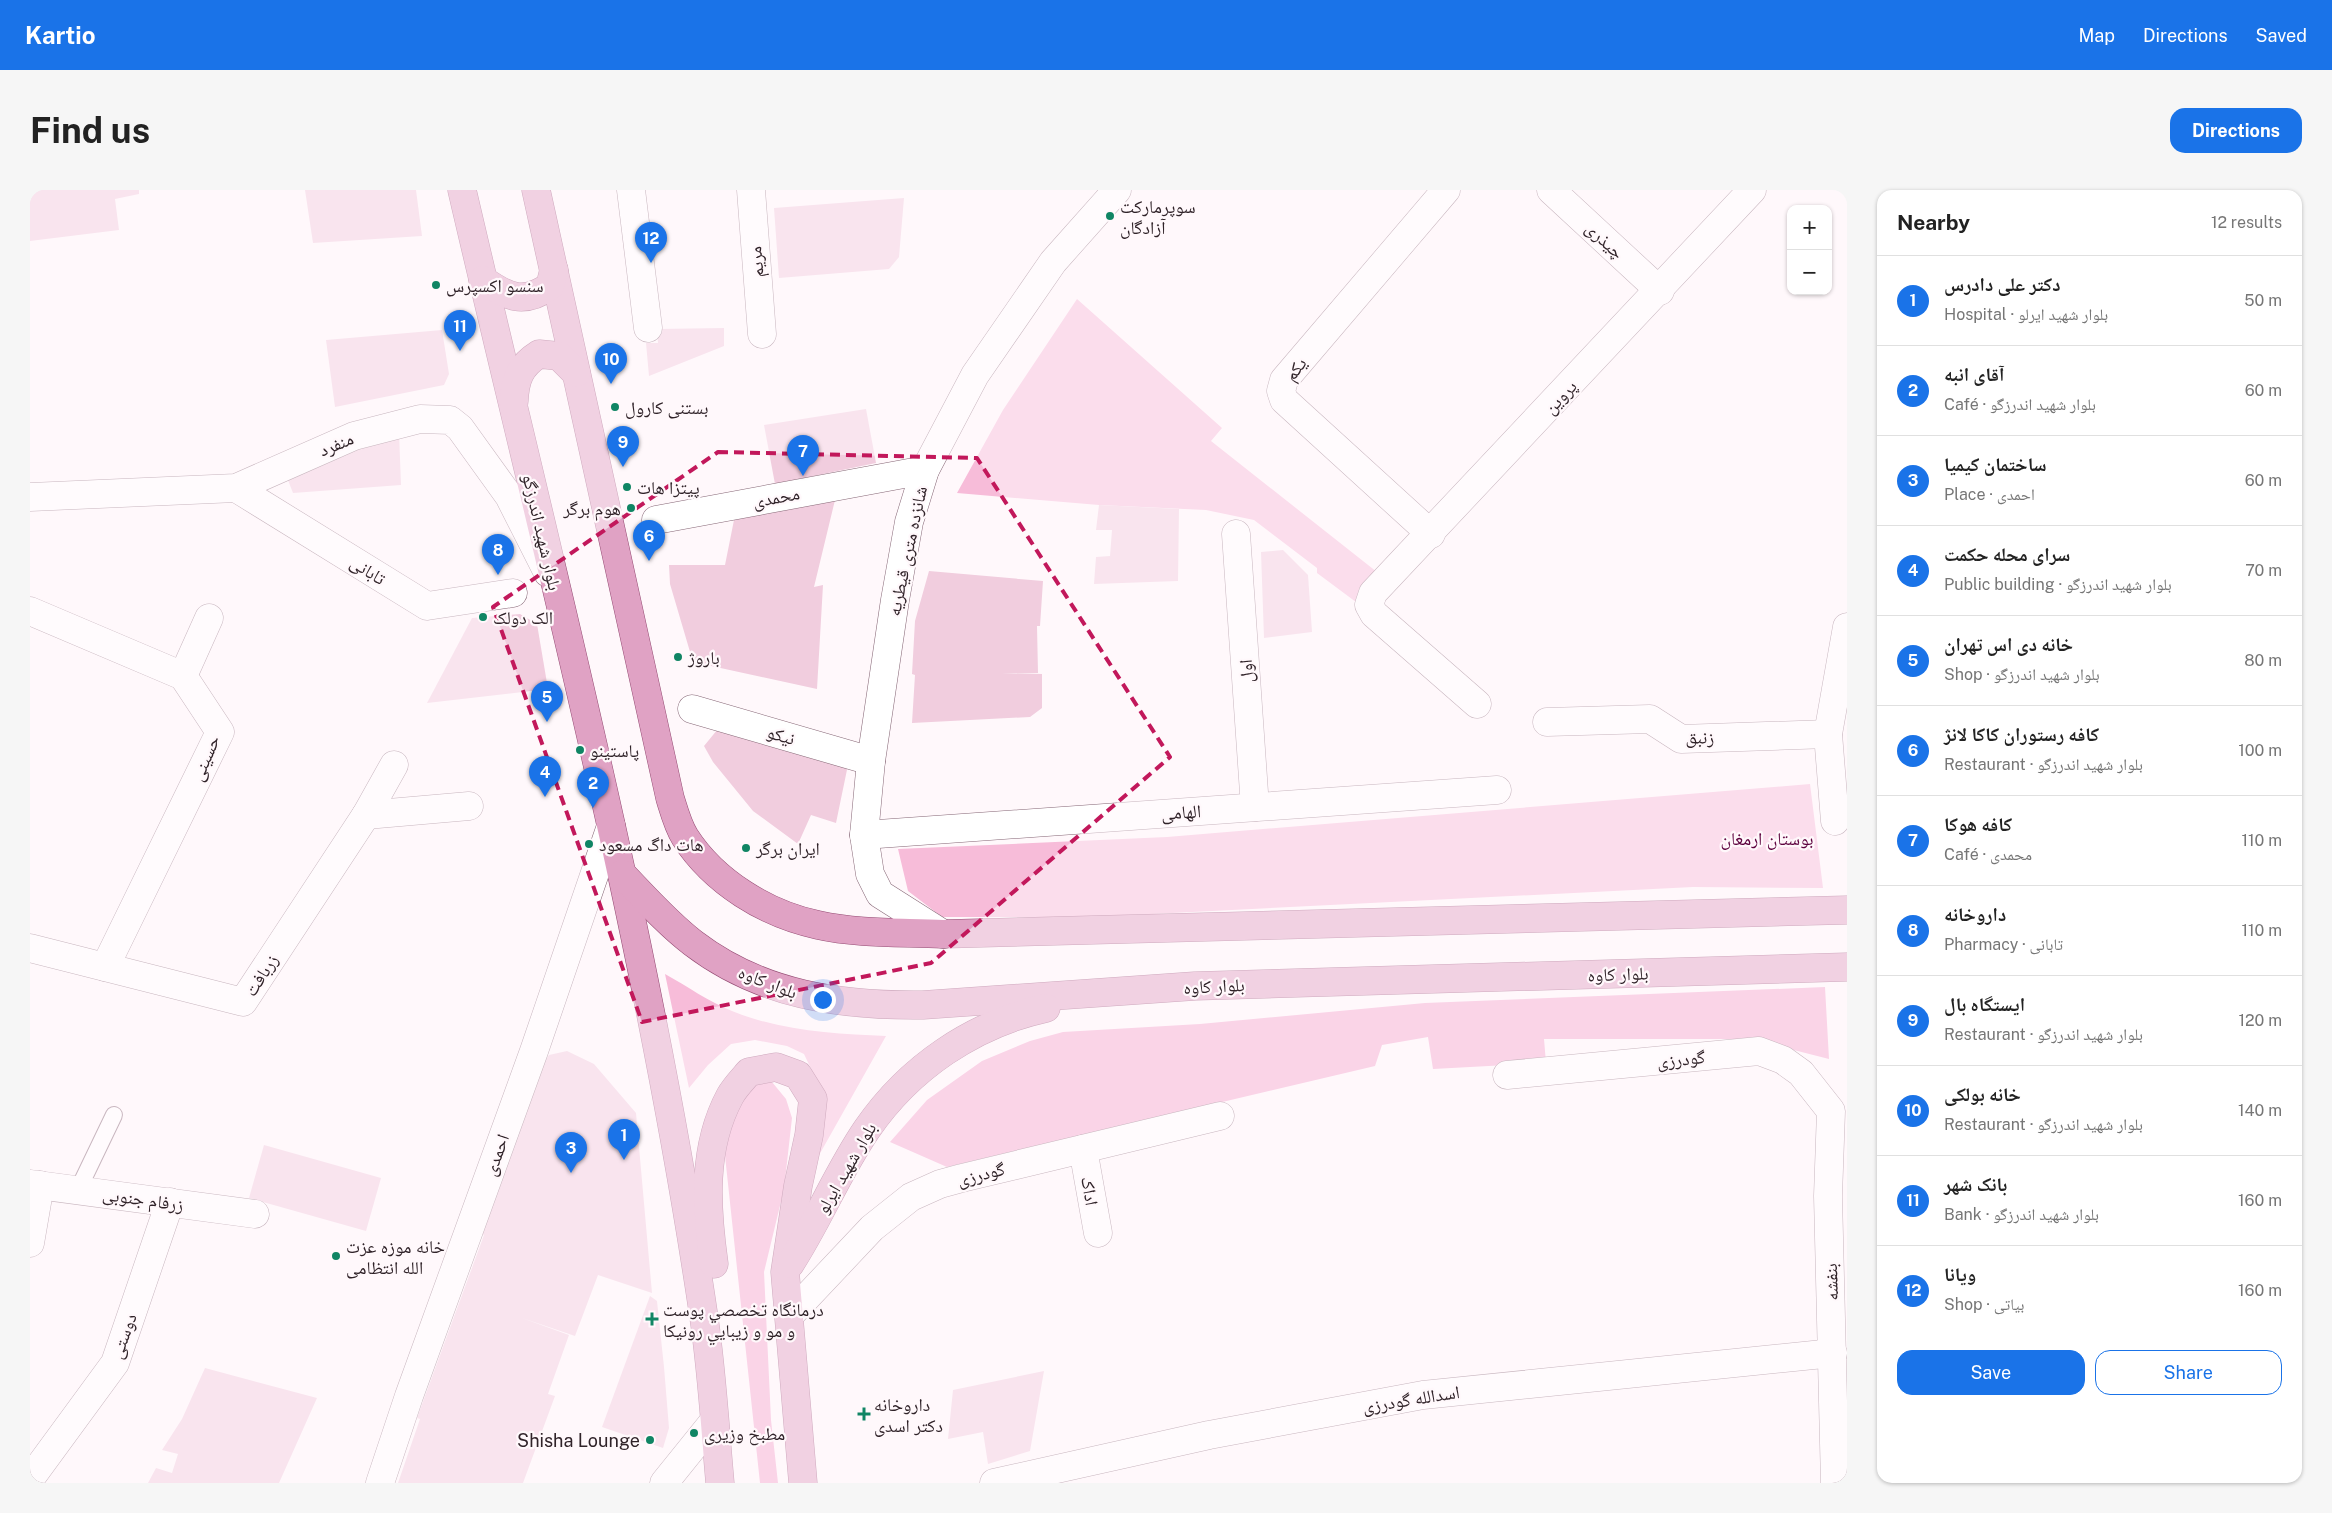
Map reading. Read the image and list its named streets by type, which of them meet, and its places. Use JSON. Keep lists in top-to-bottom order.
{
  "streets": {
    "main road": ["بلوار شهید اندرزگو", "بلوار کاوه", "بلوار شهید ایرلو"],
    "street": [
      "چیذری",
      "مریم",
      "یکم",
      "پروین",
      "منفرد",
      "محمدی",
      "شانزده متری قیطریه",
      "تابانی",
      "اول",
      "نیکو",
      "زنبق",
      "حسینی",
      "الهامی",
      "زربافت",
      "گودرزی",
      "احمدی",
      "اداک",
      "زرفام جنوبی",
      "بنفشه",
      "دوستی",
      "اسدالله گودرزی"
    ]
  },
  "crossings": [
    ["چیذری", "پروین"],
    ["یکم", "پروین"],
    ["منفرد", "بلوار شهید اندرزگو"],
    ["منفرد", "تابانی"],
    ["محمدی", "شانزده متری قیطریه"],
    ["بلوار شهید اندرزگو", "بلوار کاوه"],
    ["بلوار شهید اندرزگو", "احمدی"],
    ["شانزده متری قیطریه", "نیکو"],
    ["شانزده متری قیطریه", "الهامی"],
    ["اول", "الهامی"],
    ["حسینی", "زربافت"],
    ["بلوار کاوه", "بلوار شهید ایرلو"],
    ["گودرزی", "اداک"],
    ["گودرزی", "بنفشه"],
    ["زرفام جنوبی", "دوستی"],
    ["بنفشه", "اسدالله گودرزی"]
  ],
  "parks": ["بوستان ارمغان"],
  "places": {
    "other": [
      "سوپرمارکت آزادگان",
      "سنسو اکسپرس",
      "بستنی کارول",
      "پیتزا هات",
      "هوم برگر",
      "الک دولک",
      "باروژ",
      "پاستینو",
      "هات داگ مسعود",
      "ایران برگر",
      "خانه موزه عزت الله انتظامی",
      "مطبخ وزیری",
      "Shisha Lounge"
    ],
    "health": ["درمانگاه تخصصي پوست و مو و زيبايي رونيكا", "داروخانه دکتر اسدی"]
  },
  "page": {
    "header": "Kartio",
    "nav": ["Map", "Directions", "Saved"],
    "buttons": [
      "Directions",
      ["Save", "Share"]
    ],
    "title": "Find us",
    "heading": ["Nearby", "12 results"],
    "map_buttons": ["+", "−"],
    "pins": [
      "12",
      "11",
      "10",
      "9",
      "7",
      "6",
      "8",
      "5",
      "4",
      "2",
      "1",
      "3"
    ],
    "list": [
      {
        "mark": "1",
        "name": "دکتر علی دادرس",
        "note": "Hospital · بلوار شهید ایرلو",
        "value": "50 m"
      },
      {
        "mark": "2",
        "name": "آقای انبه",
        "note": "Café · بلوار شهید اندرزگو",
        "value": "60 m"
      },
      {
        "mark": "3",
        "name": "ساختمان کیمیا",
        "note": "Place · احمدی",
        "value": "60 m"
      },
      {
        "mark": "4",
        "name": "سرای محله حکمت",
        "note": "Public building · بلوار شهید اندرزگو",
        "value": "70 m"
      },
      {
        "mark": "5",
        "name": "خانه دی اس تهران",
        "note": "Shop · بلوار شهید اندرزگو",
        "value": "80 m"
      },
      {
        "mark": "6",
        "name": "کافه رستوران کاکا لانژ",
        "note": "Restaurant · بلوار شهید اندرزگو",
        "value": "100 m"
      },
      {
        "mark": "7",
        "name": "کافه هوکا",
        "note": "Café · محمدی",
        "value": "110 m"
      },
      {
        "mark": "8",
        "name": "داروخانه",
        "note": "Pharmacy · تابانی",
        "value": "110 m"
      },
      {
        "mark": "9",
        "name": "ایستگاه بال",
        "note": "Restaurant · بلوار شهید اندرزگو",
        "value": "120 m"
      },
      {
        "mark": "10",
        "name": "خانه بولکی",
        "note": "Restaurant · بلوار شهید اندرزگو",
        "value": "140 m"
      },
      {
        "mark": "11",
        "name": "بانک شهر",
        "note": "Bank · بلوار شهید اندرزگو",
        "value": "160 m"
      },
      {
        "mark": "12",
        "name": "ویانا",
        "note": "Shop · بیاتی",
        "value": "160 m"
      }
    ]
  }
}
